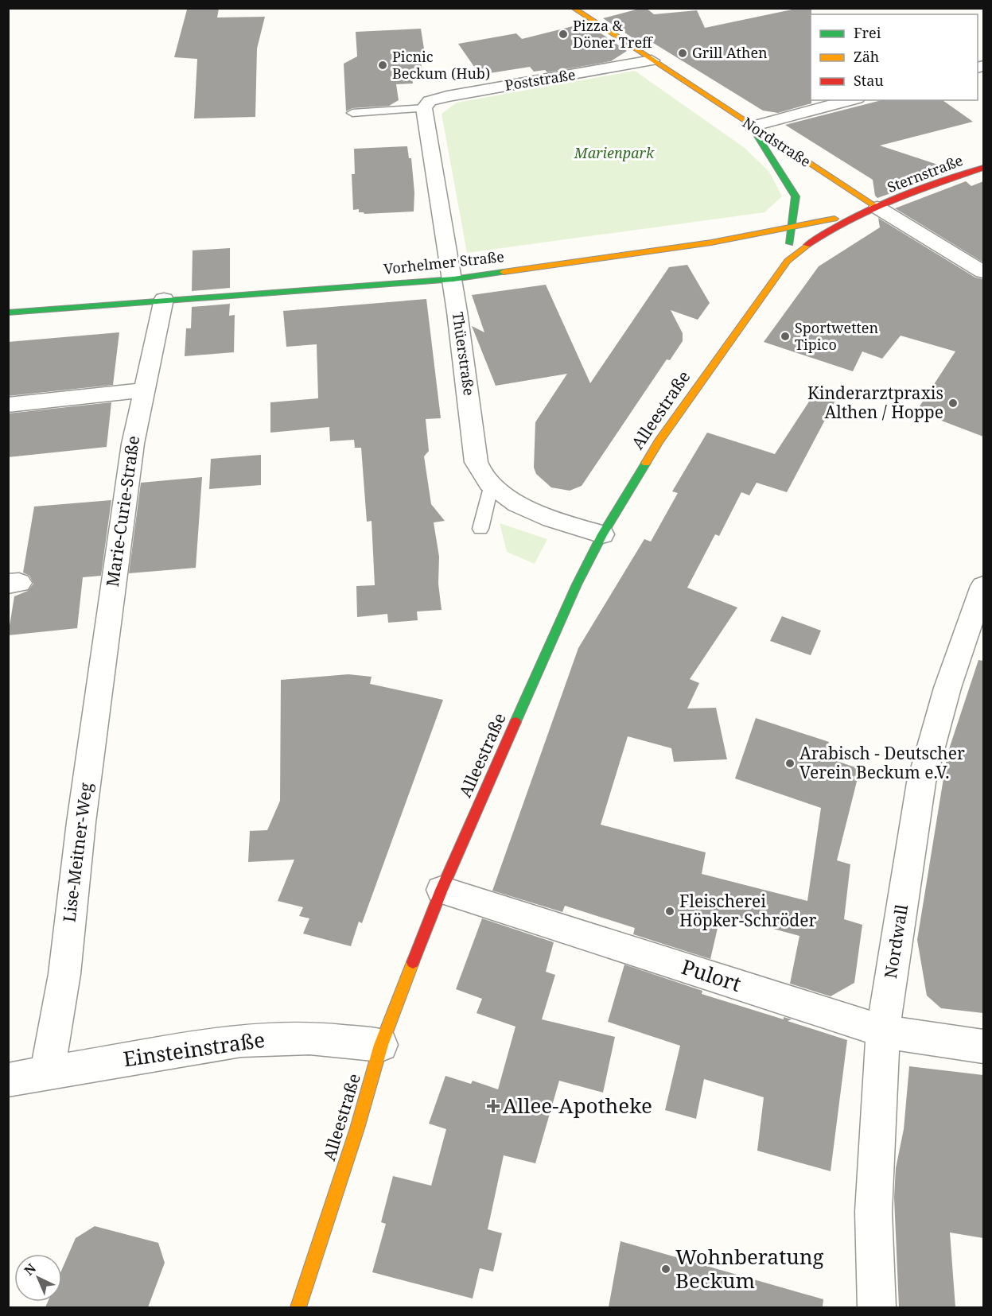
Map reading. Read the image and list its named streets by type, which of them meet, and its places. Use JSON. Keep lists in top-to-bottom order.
{
  "streets": {
    "main road": [
      "Nordstraße",
      "Sternstraße",
      "Vorhelmer Straße",
      "Alleestraße"
    ],
    "street": [
      "Poststraße",
      "Thüerstraße",
      "Marie-Curie-Straße",
      "Lise-Meitner-Weg",
      "Nordwall",
      "Pulort",
      "Einsteinstraße"
    ]
  },
  "crossings": [
    ["Poststraße", "Nordstraße"],
    ["Poststraße", "Thüerstraße"],
    ["Nordstraße", "Sternstraße"],
    ["Nordstraße", "Vorhelmer Straße"],
    ["Nordstraße", "Alleestraße"],
    ["Sternstraße", "Vorhelmer Straße"],
    ["Sternstraße", "Alleestraße"],
    ["Vorhelmer Straße", "Thüerstraße"],
    ["Vorhelmer Straße", "Alleestraße"],
    ["Vorhelmer Straße", "Marie-Curie-Straße"],
    ["Thüerstraße", "Alleestraße"],
    ["Alleestraße", "Pulort"],
    ["Alleestraße", "Einsteinstraße"],
    ["Marie-Curie-Straße", "Lise-Meitner-Weg"],
    ["Lise-Meitner-Weg", "Einsteinstraße"],
    ["Nordwall", "Pulort"]
  ],
  "parks": ["Marienpark"],
  "places": {
    "other": [
      "Pizza & Döner Treff",
      "Grill Athen",
      "Picnic Beckum (Hub)",
      "Sportwetten Tipico",
      "Kinderarztpraxis Althen / Hoppe",
      "Arabisch - Deutscher Verein Beckum e.V.",
      "Fleischerei Höpker-Schröder",
      "Wohnberatung Beckum"
    ],
    "health": ["Allee-Apotheke"]
  },
  "legend": ["Frei", "Zäh", "Stau"],
  "north": "top left"
}
